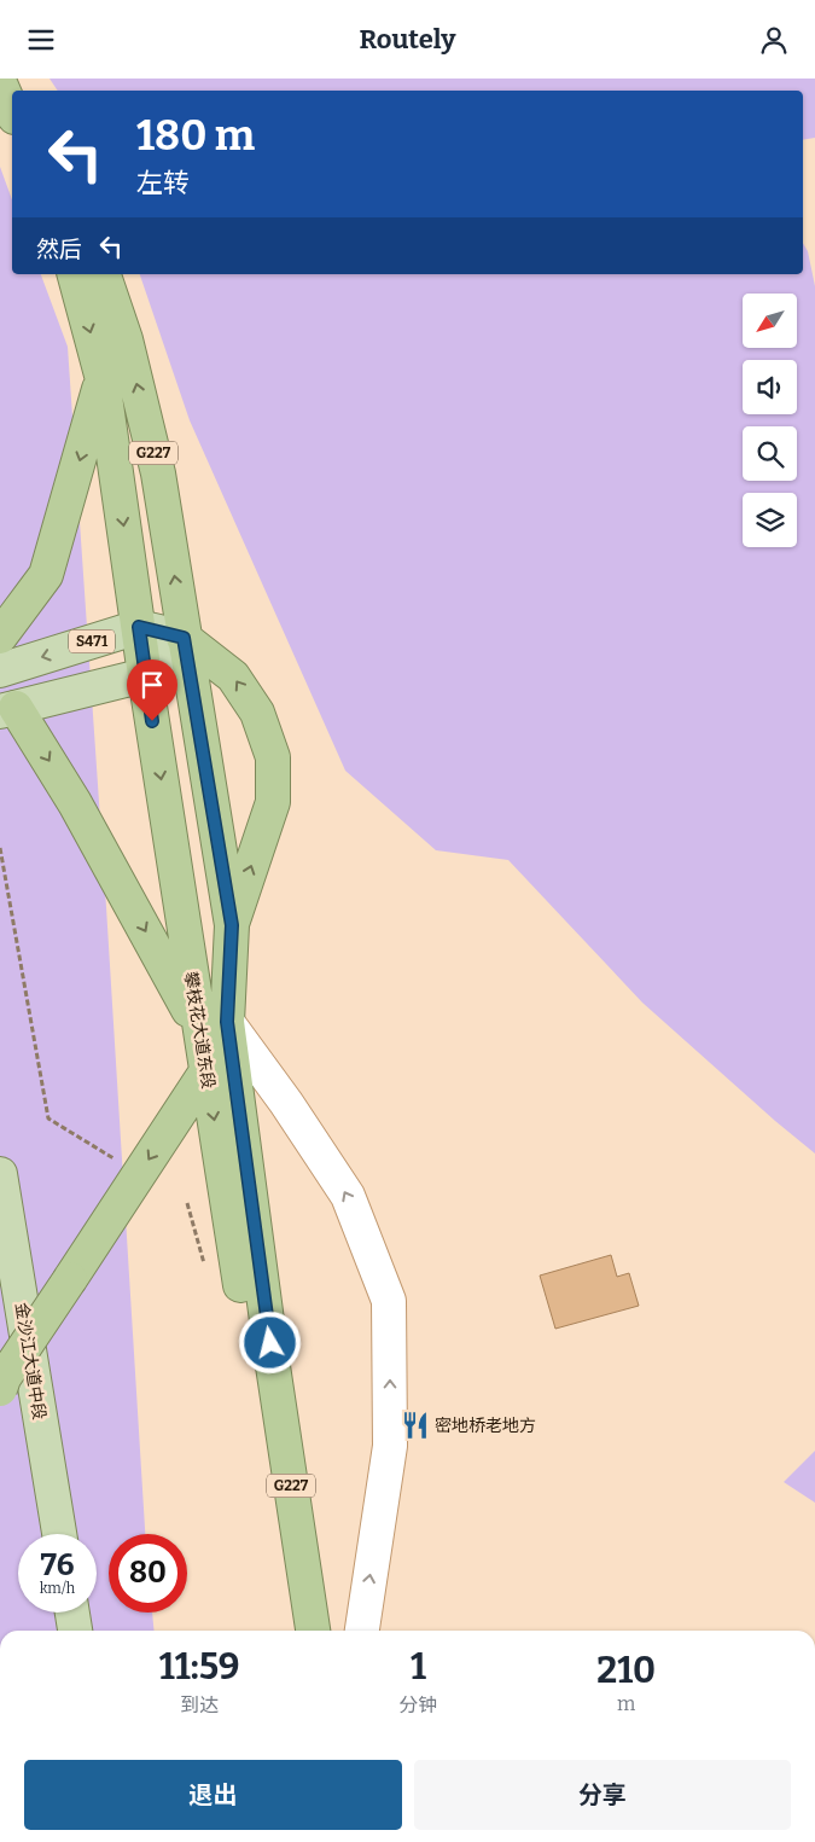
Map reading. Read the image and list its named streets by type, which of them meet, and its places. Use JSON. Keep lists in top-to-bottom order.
{
  "streets": {
    "highway": ["G227", "攀枝花大道东段"],
    "main road": ["S471", "金沙江大道中段"]
  },
  "crossings": [
    ["G227", "S471"],
    ["G227", "攀枝花大道东段"],
    ["S471", "攀枝花大道东段"]
  ],
  "places": {
    "restaurant": ["密地桥老地方"]
  },
  "north": "bottom left",
  "page": {
    "header": "Routely",
    "turn": ["180 m", "左转"],
    "then": "然后",
    "speed": "76 km/h",
    "limit": "80",
    "eta": [
      "11:59",
      "到达",
      "1",
      "分钟",
      "210",
      "m"
    ],
    "buttons": ["退出", "分享"]
  }
}
